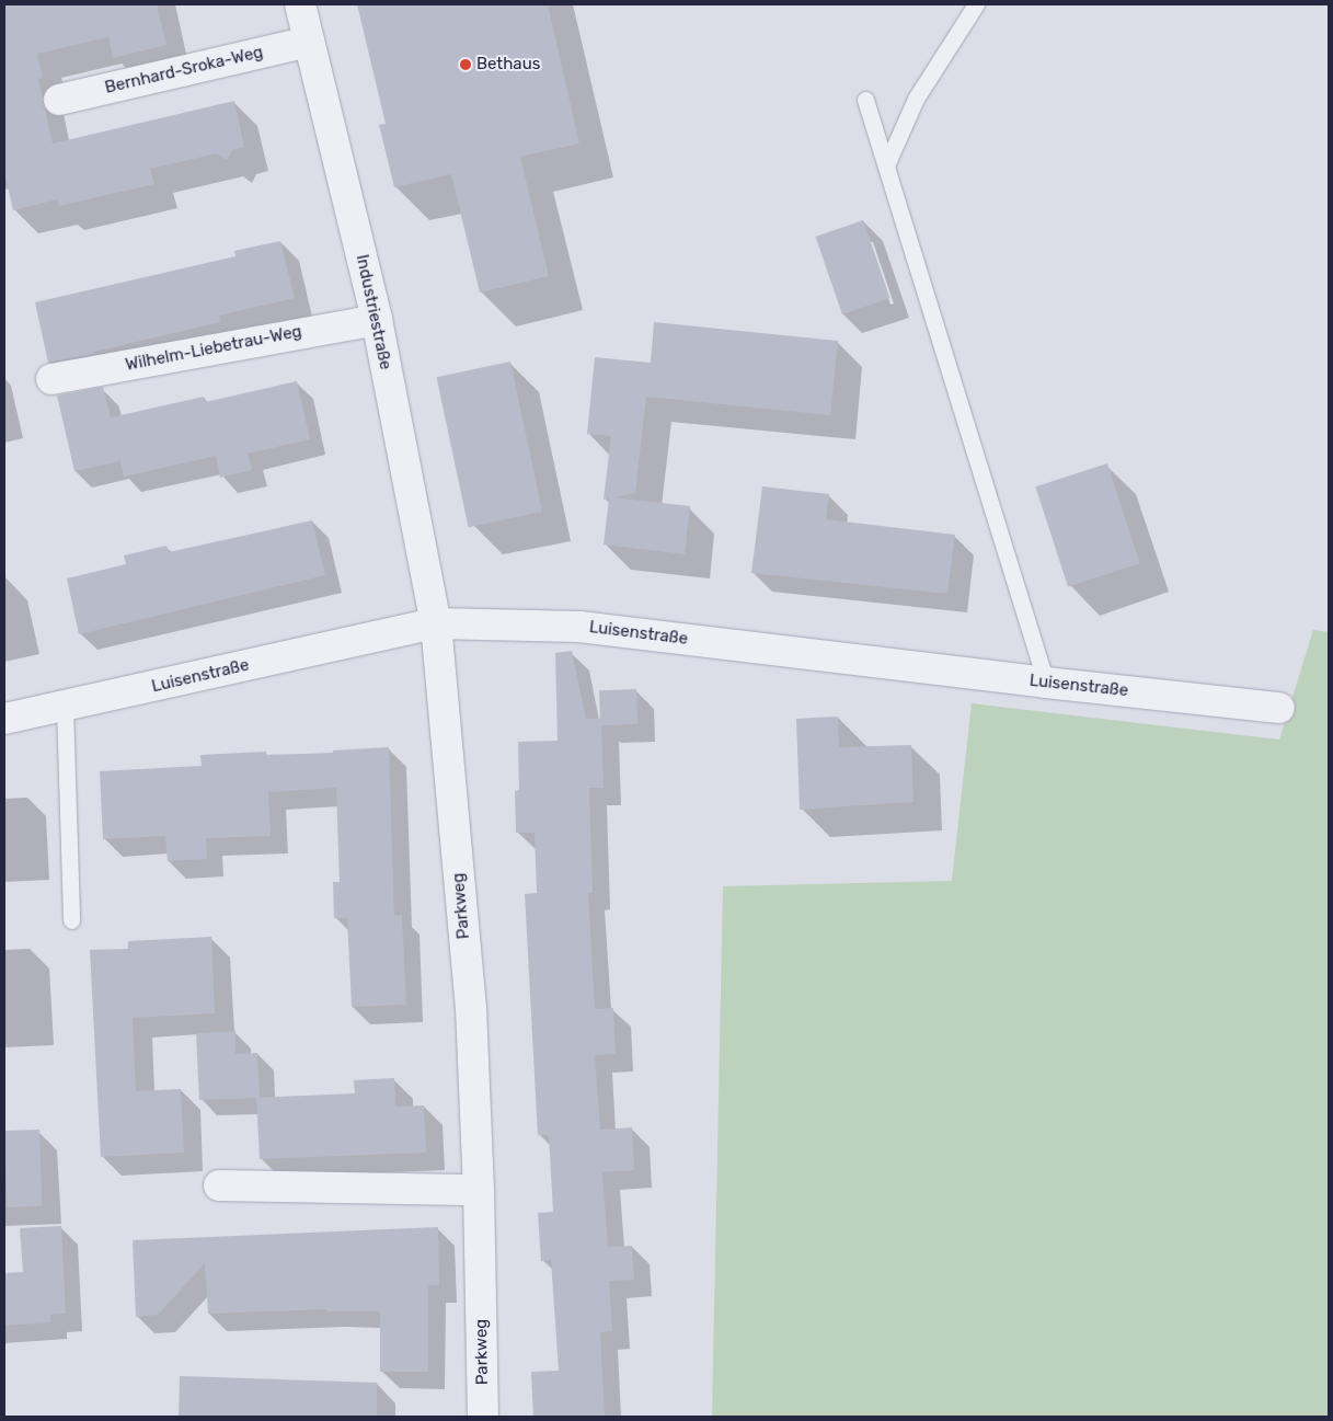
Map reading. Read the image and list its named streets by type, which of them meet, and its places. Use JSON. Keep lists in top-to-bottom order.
{
  "streets": {
    "street": [
      "Bernhard-Sroka-Weg",
      "Industriestraße",
      "Wilhelm-Liebetrau-Weg",
      "Luisenstraße",
      "Parkweg"
    ]
  },
  "crossings": [
    ["Bernhard-Sroka-Weg", "Industriestraße"],
    ["Industriestraße", "Wilhelm-Liebetrau-Weg"],
    ["Industriestraße", "Luisenstraße"],
    ["Industriestraße", "Parkweg"],
    ["Luisenstraße", "Parkweg"]
  ],
  "places": ["Bethaus"]
}
